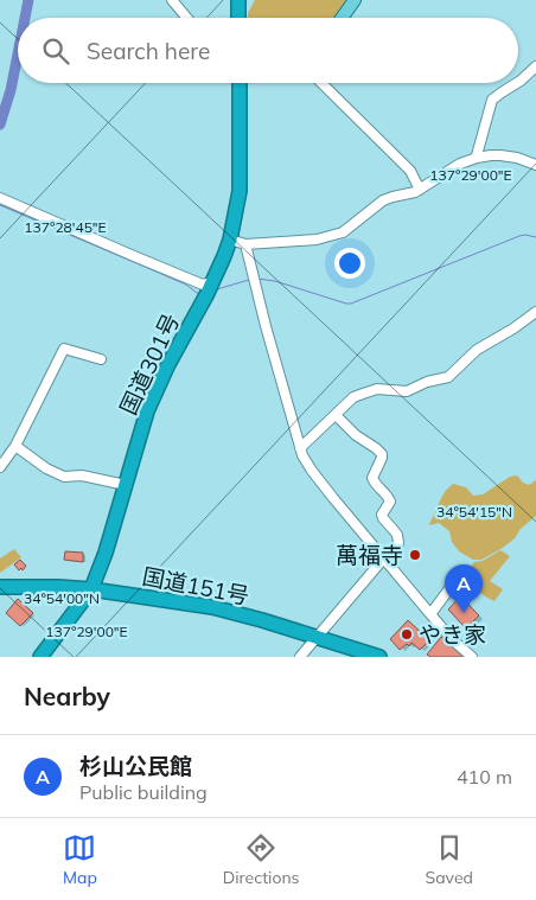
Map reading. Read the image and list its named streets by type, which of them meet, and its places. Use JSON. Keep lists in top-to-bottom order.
{
  "streets": {
    "highway": ["国道301号", "国道151号"]
  },
  "crossings": [
    ["国道301号", "国道151号"]
  ],
  "places": ["萬福寺", "やき家"],
  "page": {
    "search": "Search here",
    "pins": "A",
    "heading": "Nearby",
    "list": [
      {
        "mark": "A",
        "name": "杉山公民館",
        "note": "Public building",
        "value": "410 m"
      }
    ],
    "nav": ["Map", "Directions", "Saved"]
  },
  "coordinates": [
    "137°29'00\"E",
    "137°28'45\"E",
    "34°54'15\"N",
    "34°54'00\"N"
  ]
}
